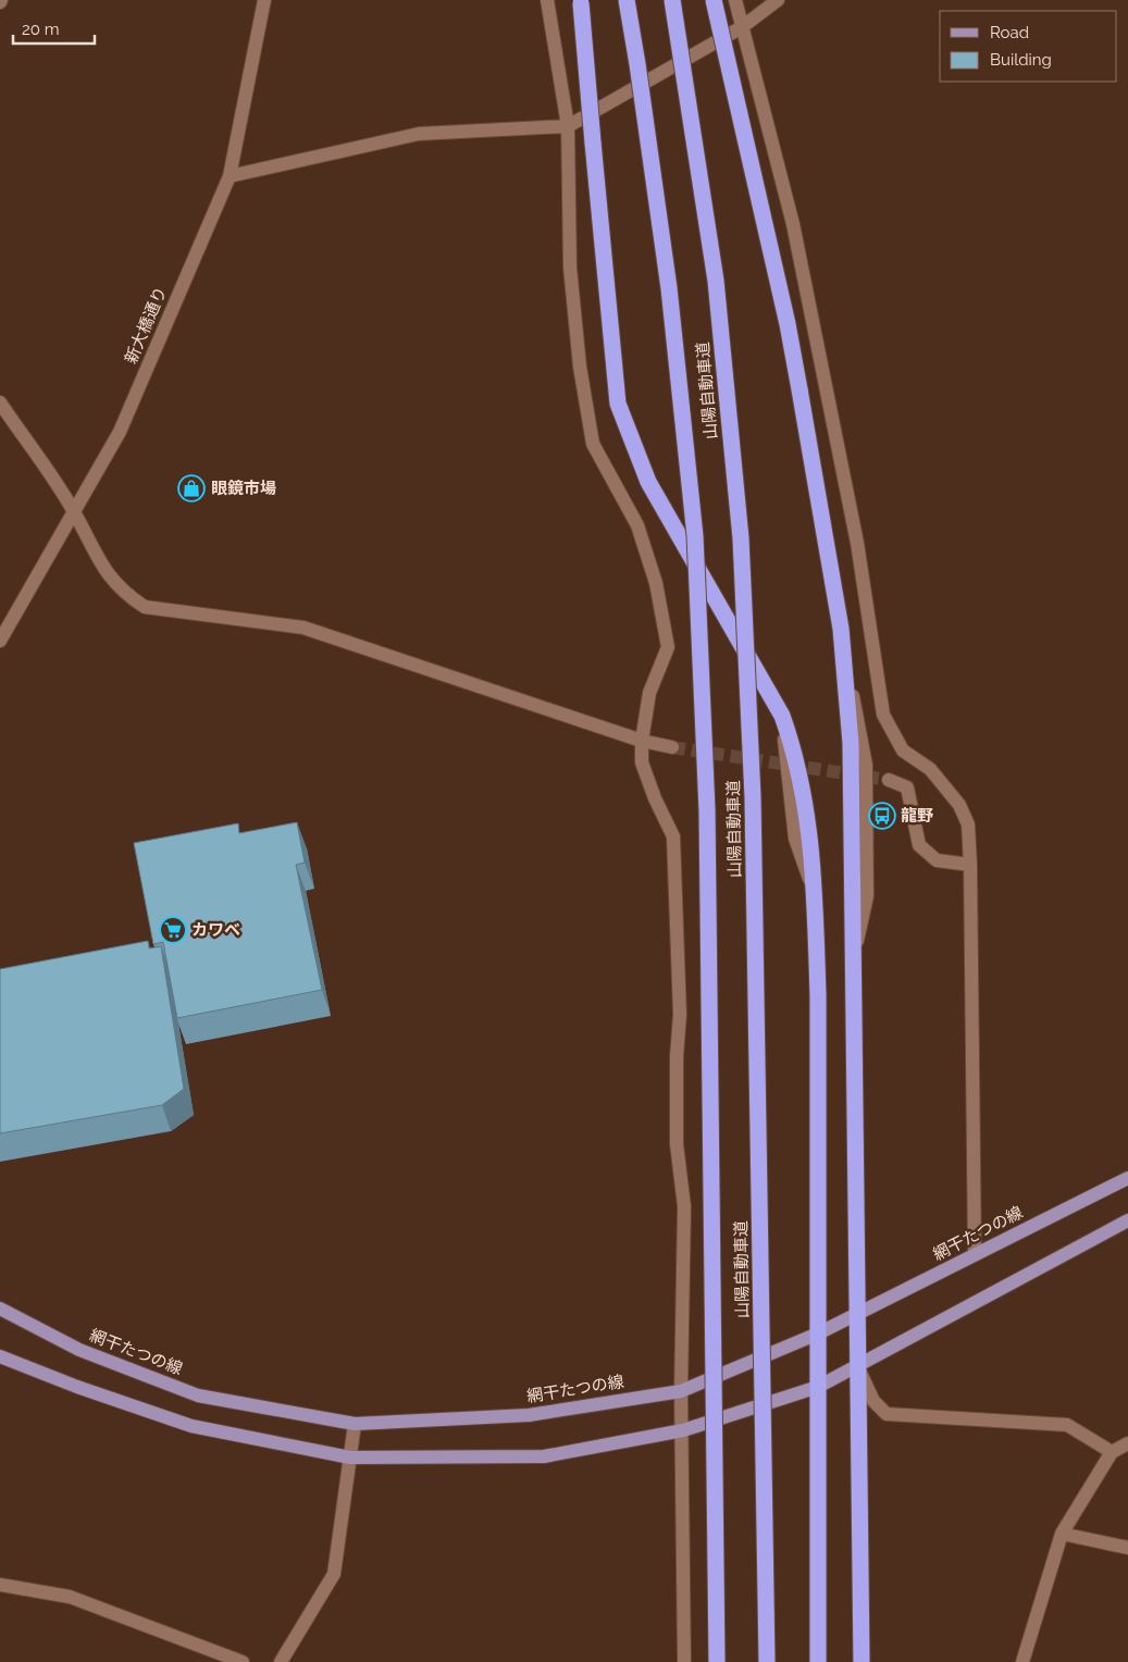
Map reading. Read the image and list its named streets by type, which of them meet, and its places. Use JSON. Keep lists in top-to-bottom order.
{
  "streets": {
    "highway": ["山陽自動車道"],
    "main road": ["網干たつの線"],
    "street": ["新大橋通り"]
  },
  "places": {
    "shop": ["眼鏡市場"],
    "bus stop": ["龍野"],
    "supermarket": ["カワベ"]
  },
  "legend": ["Road", "Building"],
  "scale_bar": "20 m"
}
